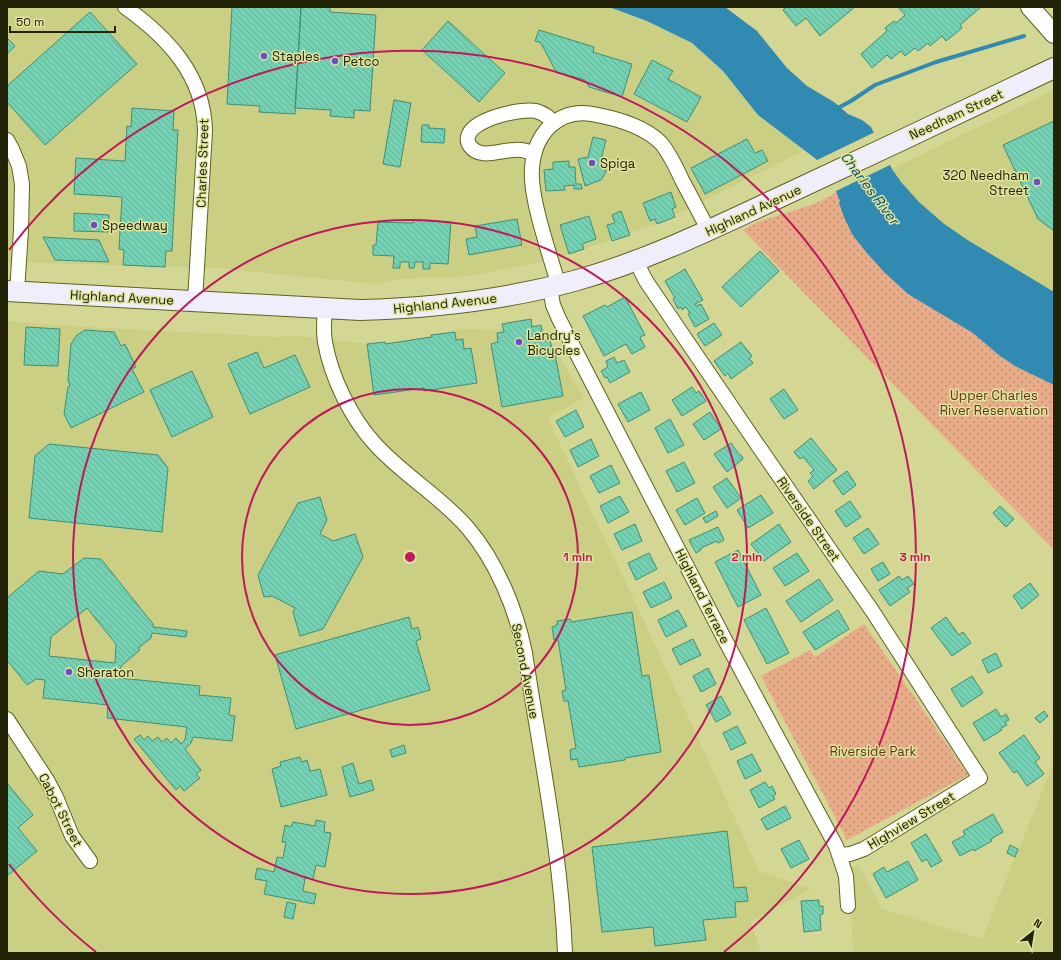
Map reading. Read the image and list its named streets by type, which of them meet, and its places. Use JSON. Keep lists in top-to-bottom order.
{
  "streets": {
    "main road": ["Needham Street", "Highland Avenue"],
    "street": [
      "Charles Street",
      "Riverside Street",
      "Highland Terrace",
      "Second Avenue",
      "Cabot Street",
      "Highview Street"
    ]
  },
  "crossings": [
    ["Needham Street", "Highland Avenue"],
    ["Charles Street", "Highland Avenue"],
    ["Highland Avenue", "Riverside Street"],
    ["Highland Avenue", "Highland Terrace"],
    ["Highland Avenue", "Second Avenue"],
    ["Riverside Street", "Highview Street"],
    ["Highland Terrace", "Highview Street"]
  ],
  "water": ["Charles River"],
  "parks": ["Upper Charles River Reservation", "Riverside Park"],
  "places": [
    "Staples",
    "Petco",
    "Spiga",
    "320 Needham Street",
    "Speedway",
    "Landry's Bicycles",
    "Sheraton"
  ],
  "scale_bar": "50 m",
  "north": "top right",
  "rings": ["1 min", "2 min", "3 min"]
}
